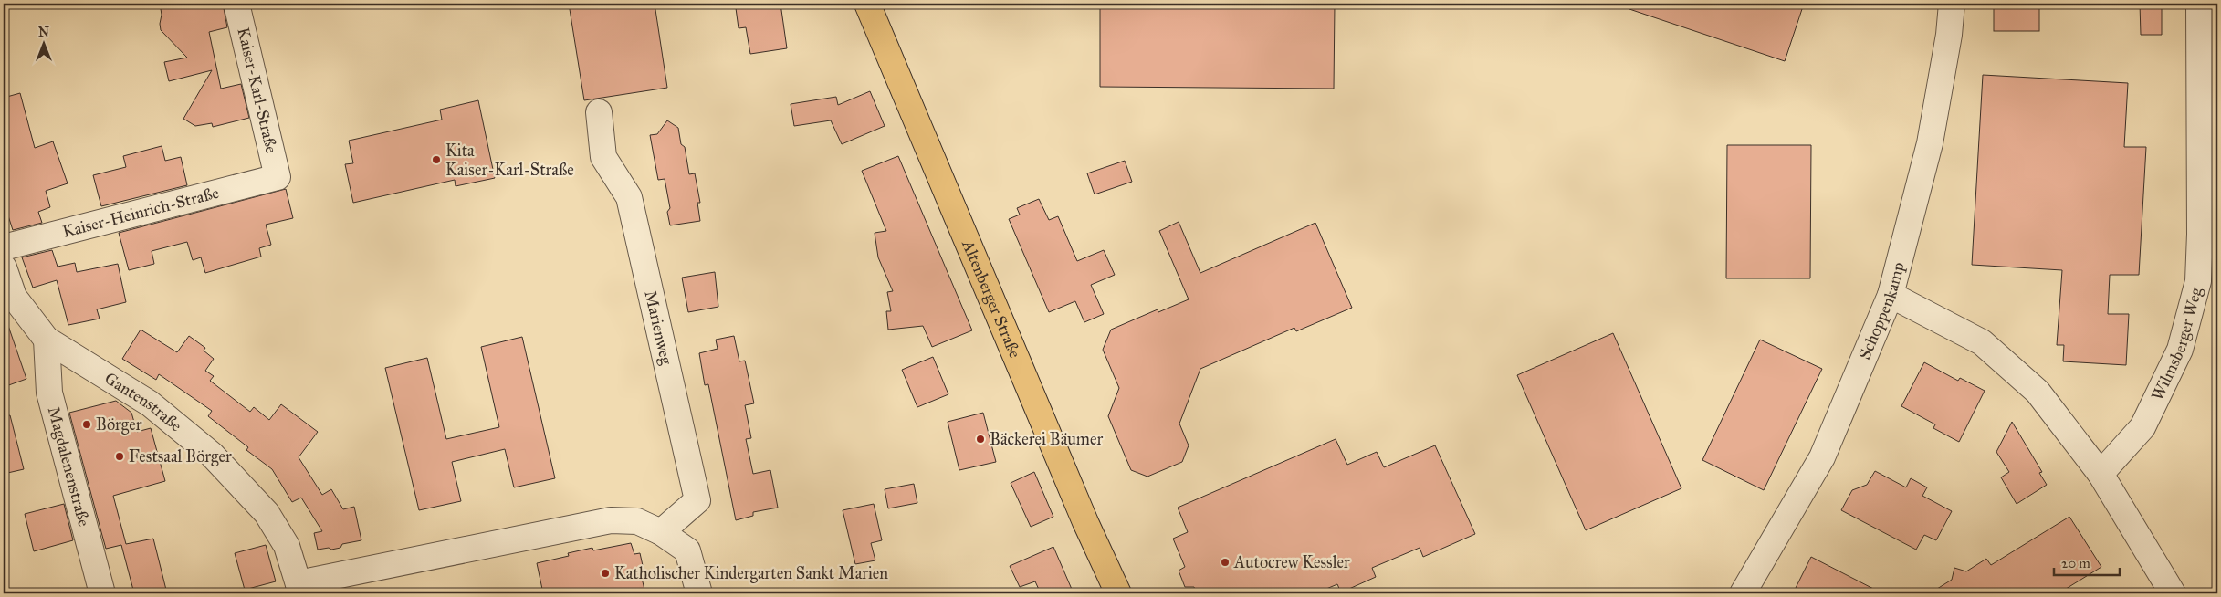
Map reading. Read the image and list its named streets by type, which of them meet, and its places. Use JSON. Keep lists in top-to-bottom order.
{
  "streets": {
    "main road": ["Altenberger Straße"],
    "street": [
      "Kaiser-Karl-Straße",
      "Kaiser-Heinrich-Straße",
      "Schoppenkamp",
      "Marienweg",
      "Wilmsberger Weg",
      "Gantenstraße",
      "Magdalenenstraße"
    ]
  },
  "crossings": [
    ["Kaiser-Karl-Straße", "Kaiser-Heinrich-Straße"],
    ["Gantenstraße", "Magdalenenstraße"]
  ],
  "places": [
    "Kita Kaiser-Karl-Straße",
    "Börger",
    "Bäckerei Bäumer",
    "Festsaal Börger",
    "Autocrew Kessler",
    "Katholischer Kindergarten Sankt Marien"
  ],
  "scale_bar": "20 m",
  "north": "top"
}
